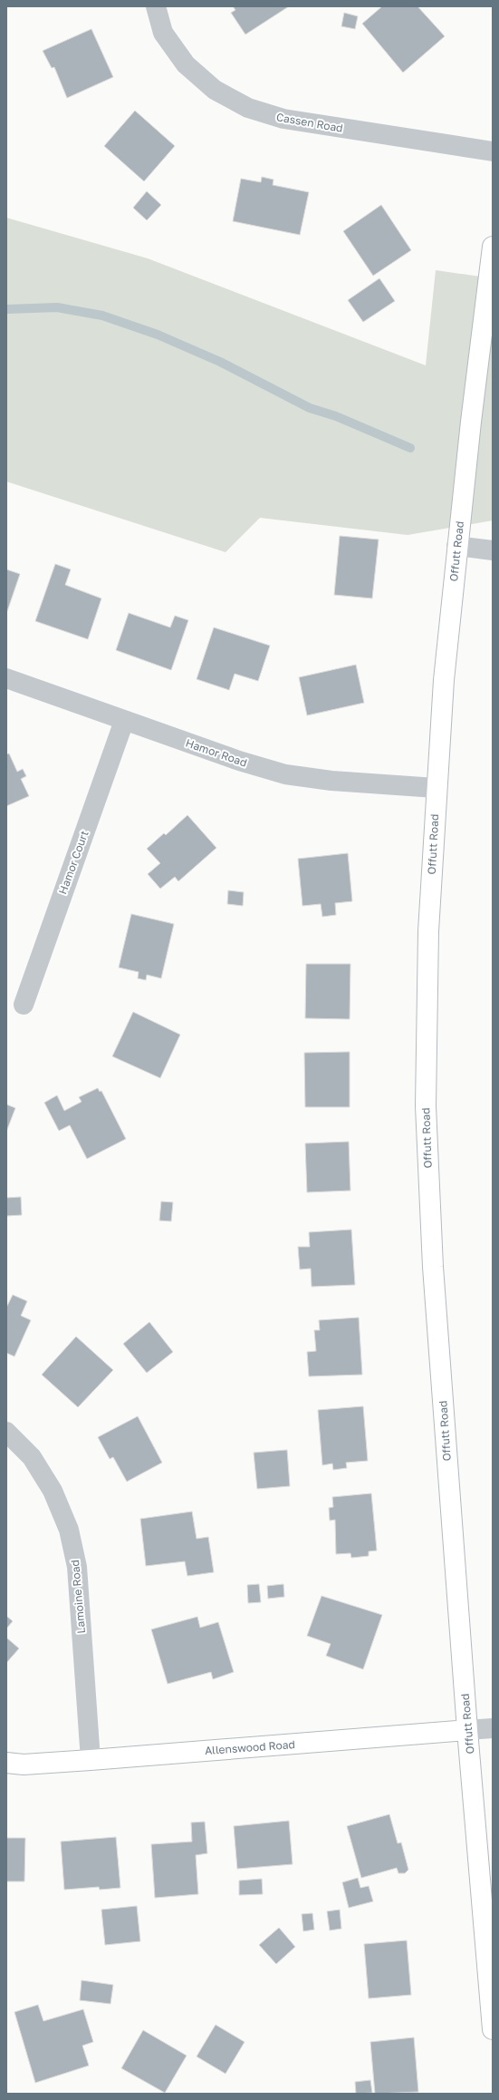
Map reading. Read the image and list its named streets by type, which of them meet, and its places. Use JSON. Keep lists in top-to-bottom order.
{
  "streets": {
    "street": [
      "Cassen Road",
      "Offutt Road",
      "Hamor Road",
      "Hamor Court",
      "Lamoine Road",
      "Allenswood Road"
    ]
  },
  "crossings": [
    ["Offutt Road", "Hamor Road"],
    ["Offutt Road", "Allenswood Road"],
    ["Hamor Road", "Hamor Court"],
    ["Lamoine Road", "Allenswood Road"]
  ]
}
